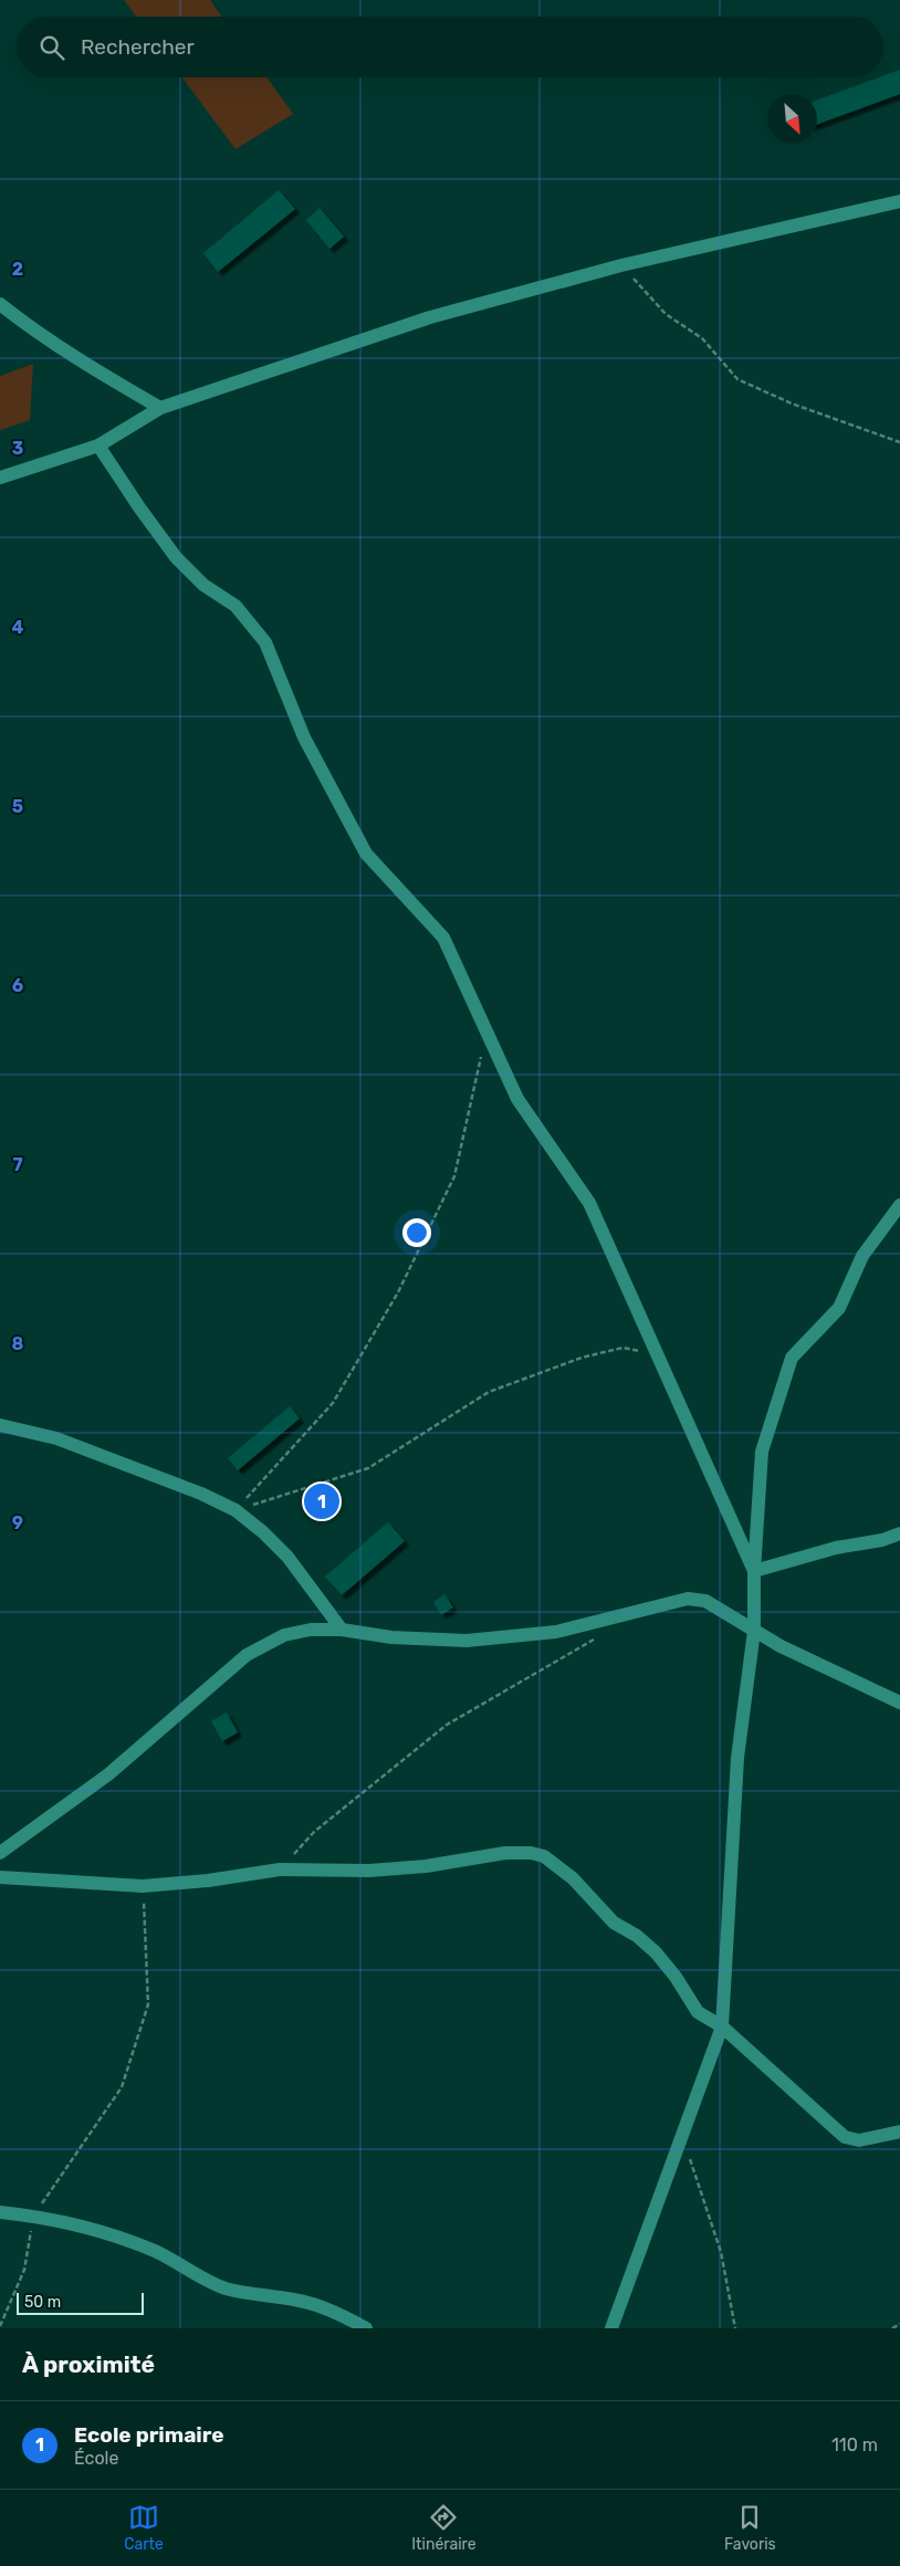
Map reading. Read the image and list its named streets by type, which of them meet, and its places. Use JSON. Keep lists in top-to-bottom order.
{
  "scale_bar": "50 m",
  "north": "bottom right",
  "page": {
    "search": "Rechercher",
    "pins": "1",
    "scale": "50 m",
    "heading": "À proximité",
    "list": [
      {
        "mark": "1",
        "name": "Ecole primaire",
        "note": "École",
        "value": "110 m"
      }
    ],
    "nav": ["Carte", "Itinéraire", "Favoris"]
  },
  "grid": {
    "rows": [
      "2",
      "3",
      "4",
      "5",
      "6",
      "7",
      "8",
      "9"
    ]
  }
}
